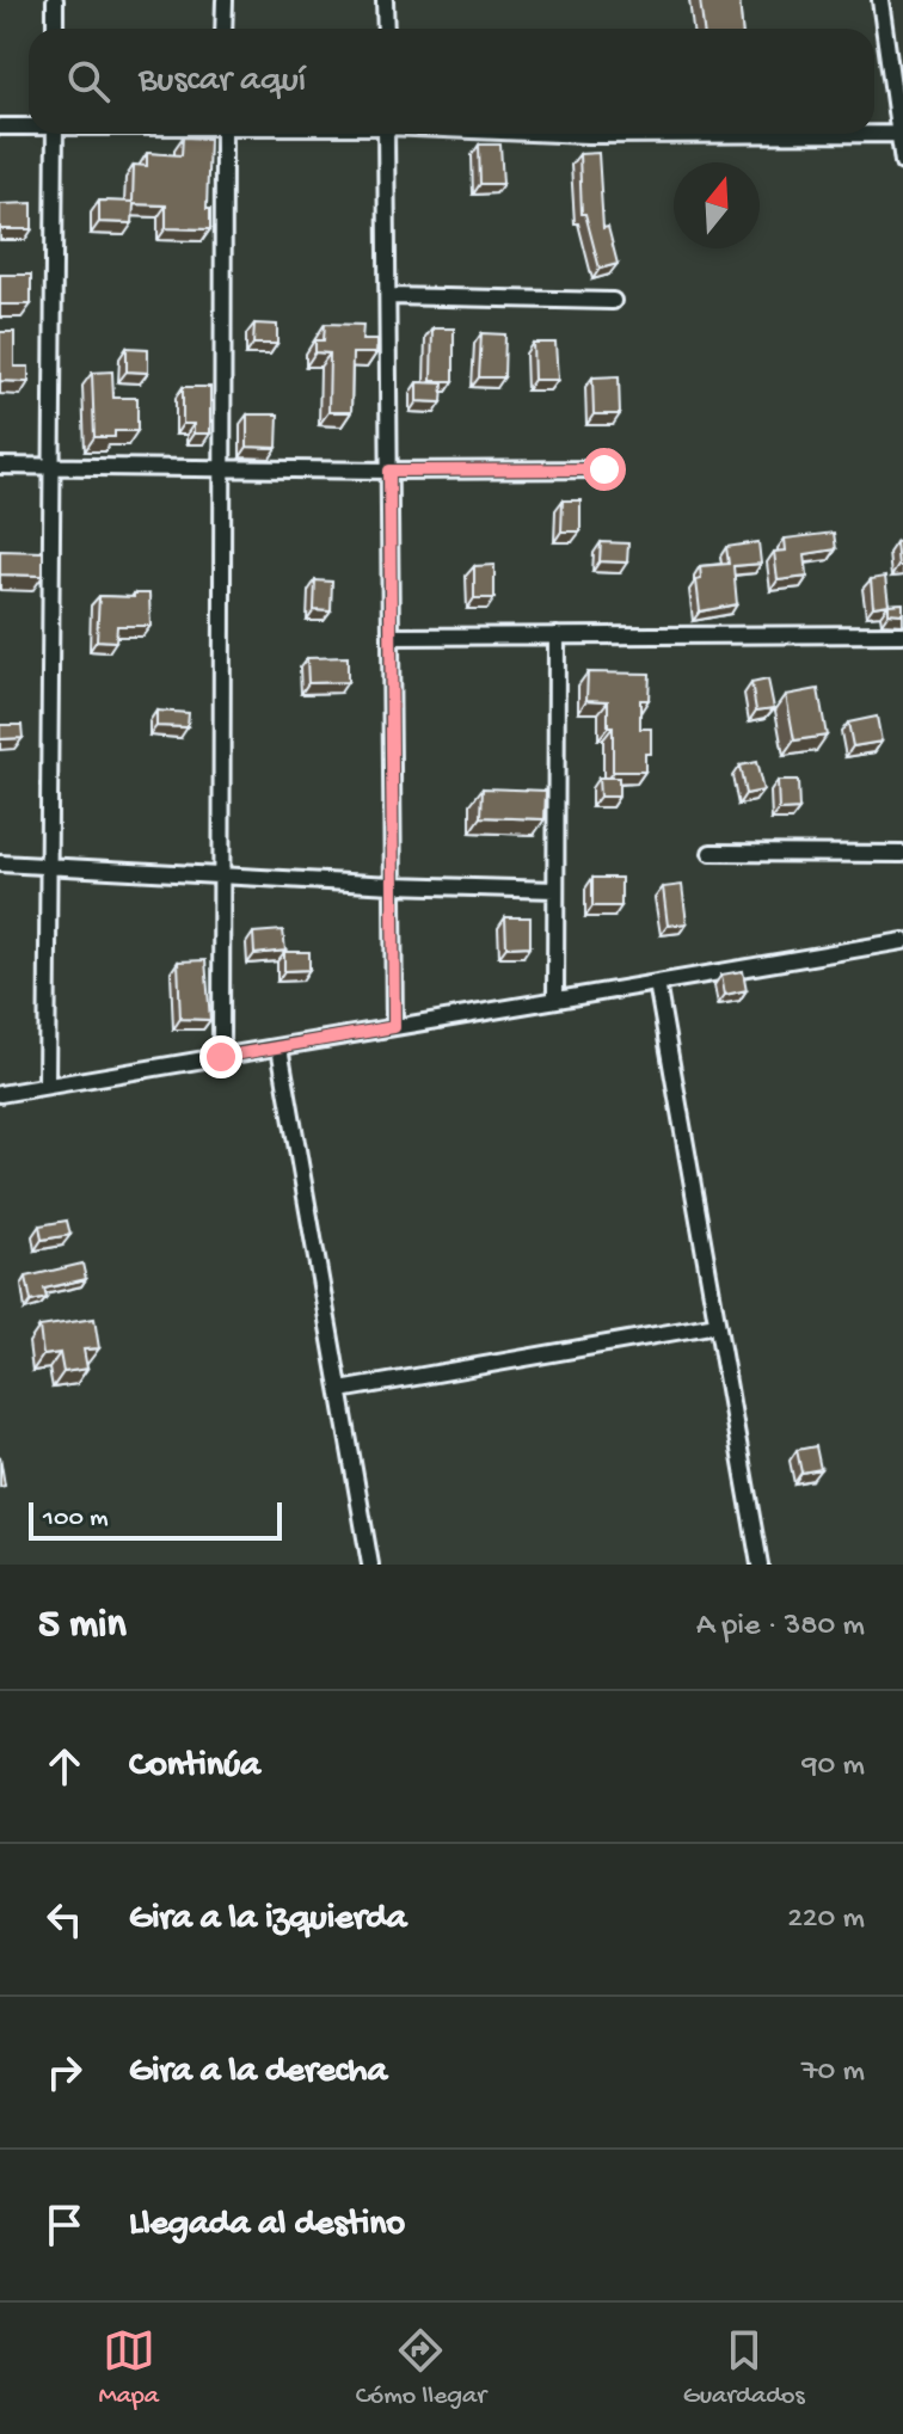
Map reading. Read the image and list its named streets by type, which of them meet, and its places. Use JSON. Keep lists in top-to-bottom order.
{
  "scale_bar": "100 m",
  "north": "top",
  "page": {
    "search": "Buscar aquí",
    "scale": "100 m",
    "heading": ["5 min", "A pie · 380 m"],
    "list": [
      ["Continúa", "90 m"],
      ["Gira a la izquierda", "220 m"],
      ["Gira a la derecha", "70 m"],
      "Llegada al destino"
    ],
    "nav": ["Mapa", "Cómo llegar", "Guardados"]
  }
}
